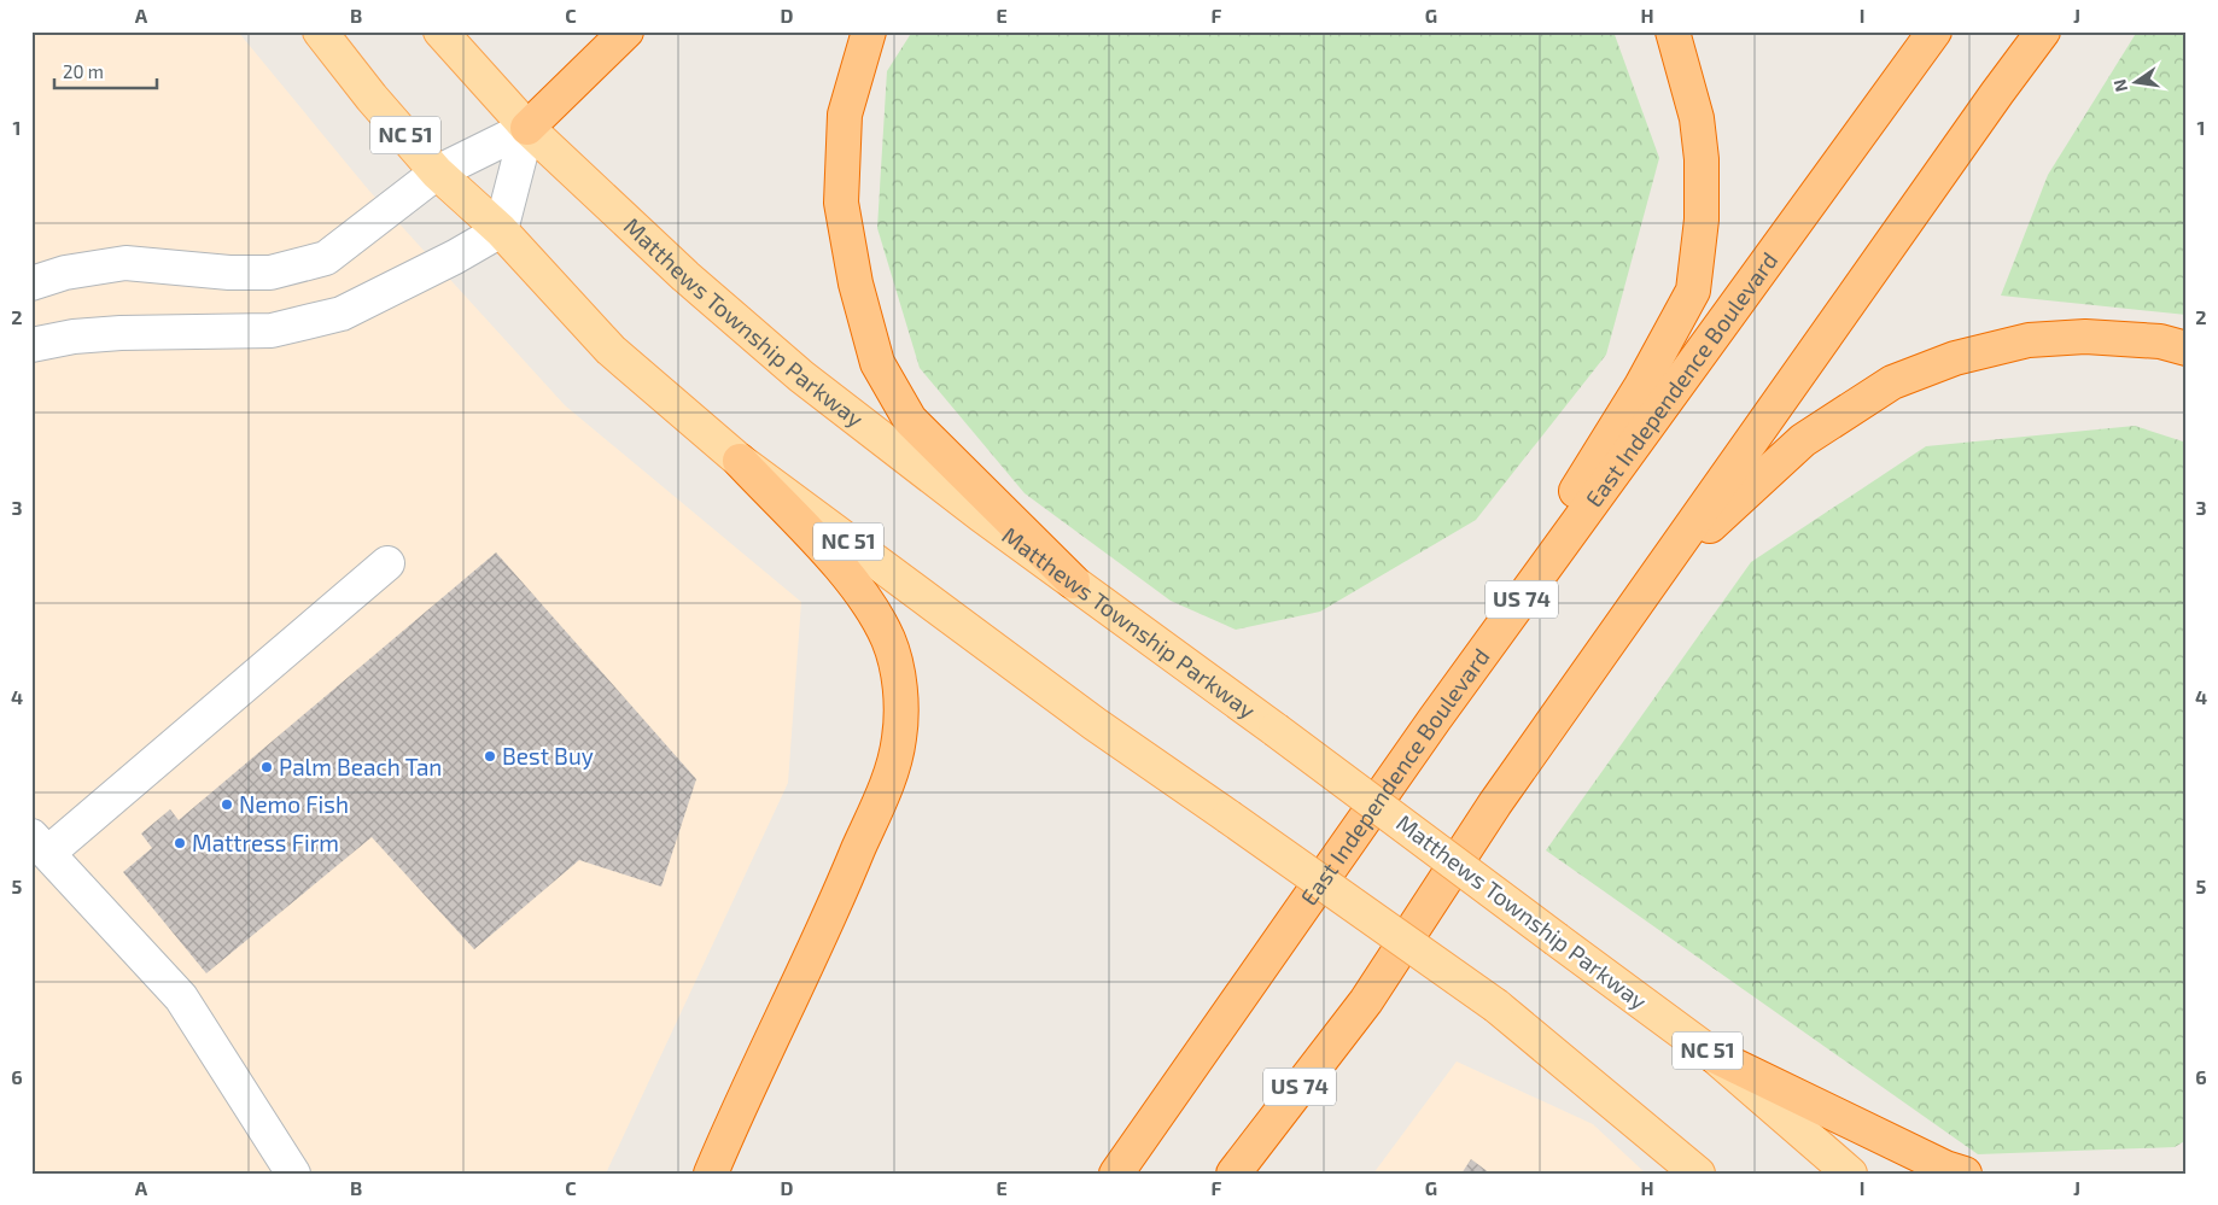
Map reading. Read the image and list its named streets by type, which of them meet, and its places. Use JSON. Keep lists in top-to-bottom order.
{
  "streets": {
    "highway": ["East Independence Boulevard", "US 74"],
    "main road": ["NC 51", "Matthews Township Parkway"]
  },
  "places": [
    "Best Buy",
    "Palm Beach Tan",
    "Nemo Fish",
    "Mattress Firm"
  ],
  "scale_bar": "20 m",
  "north": "left",
  "grid": {
    "columns": [
      "A",
      "B",
      "C",
      "D",
      "E",
      "F",
      "G",
      "H",
      "I",
      "J"
    ],
    "rows": [
      "1",
      "2",
      "3",
      "4",
      "5",
      "6"
    ]
  }
}
